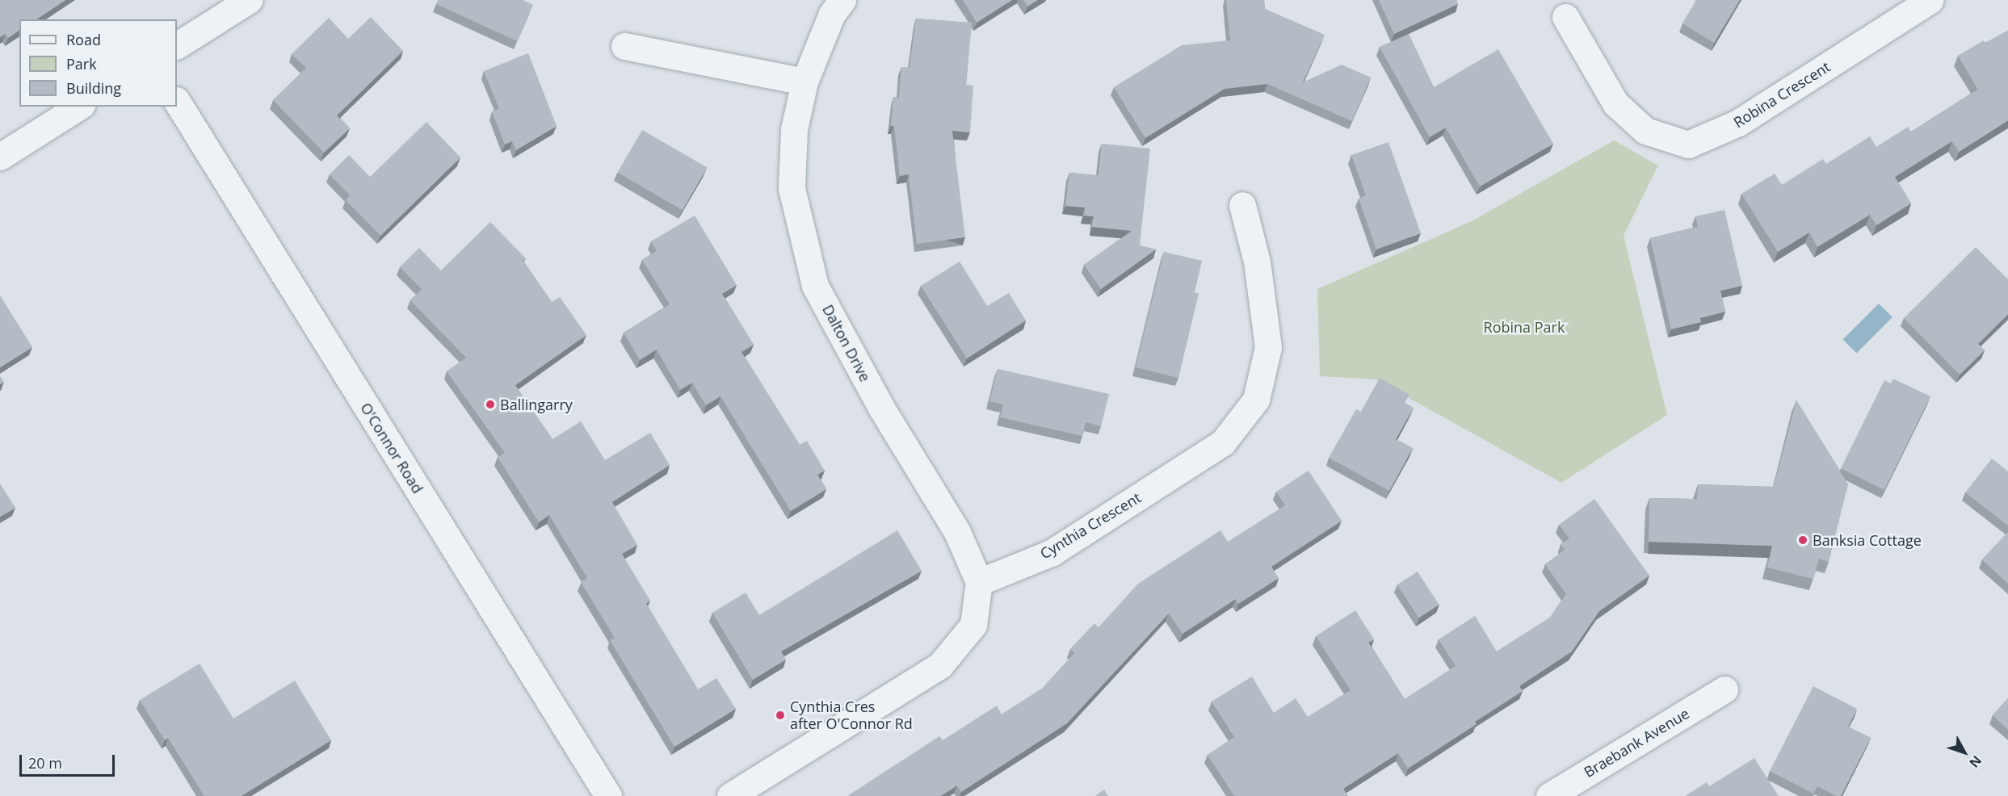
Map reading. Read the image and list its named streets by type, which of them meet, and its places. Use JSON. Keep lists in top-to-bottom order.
{
  "streets": {
    "street": [
      "Robina Crescent",
      "Dalton Drive",
      "O'Connor Road",
      "Cynthia Crescent",
      "Braebank Avenue"
    ]
  },
  "crossings": [
    ["Dalton Drive", "Cynthia Crescent"]
  ],
  "parks": ["Robina Park"],
  "places": ["Ballingarry", "Banksia Cottage", "Cynthia Cres after O'Connor Rd"],
  "legend": ["Road", "Park", "Building"],
  "scale_bar": "20 m",
  "north": "bottom right"
}
